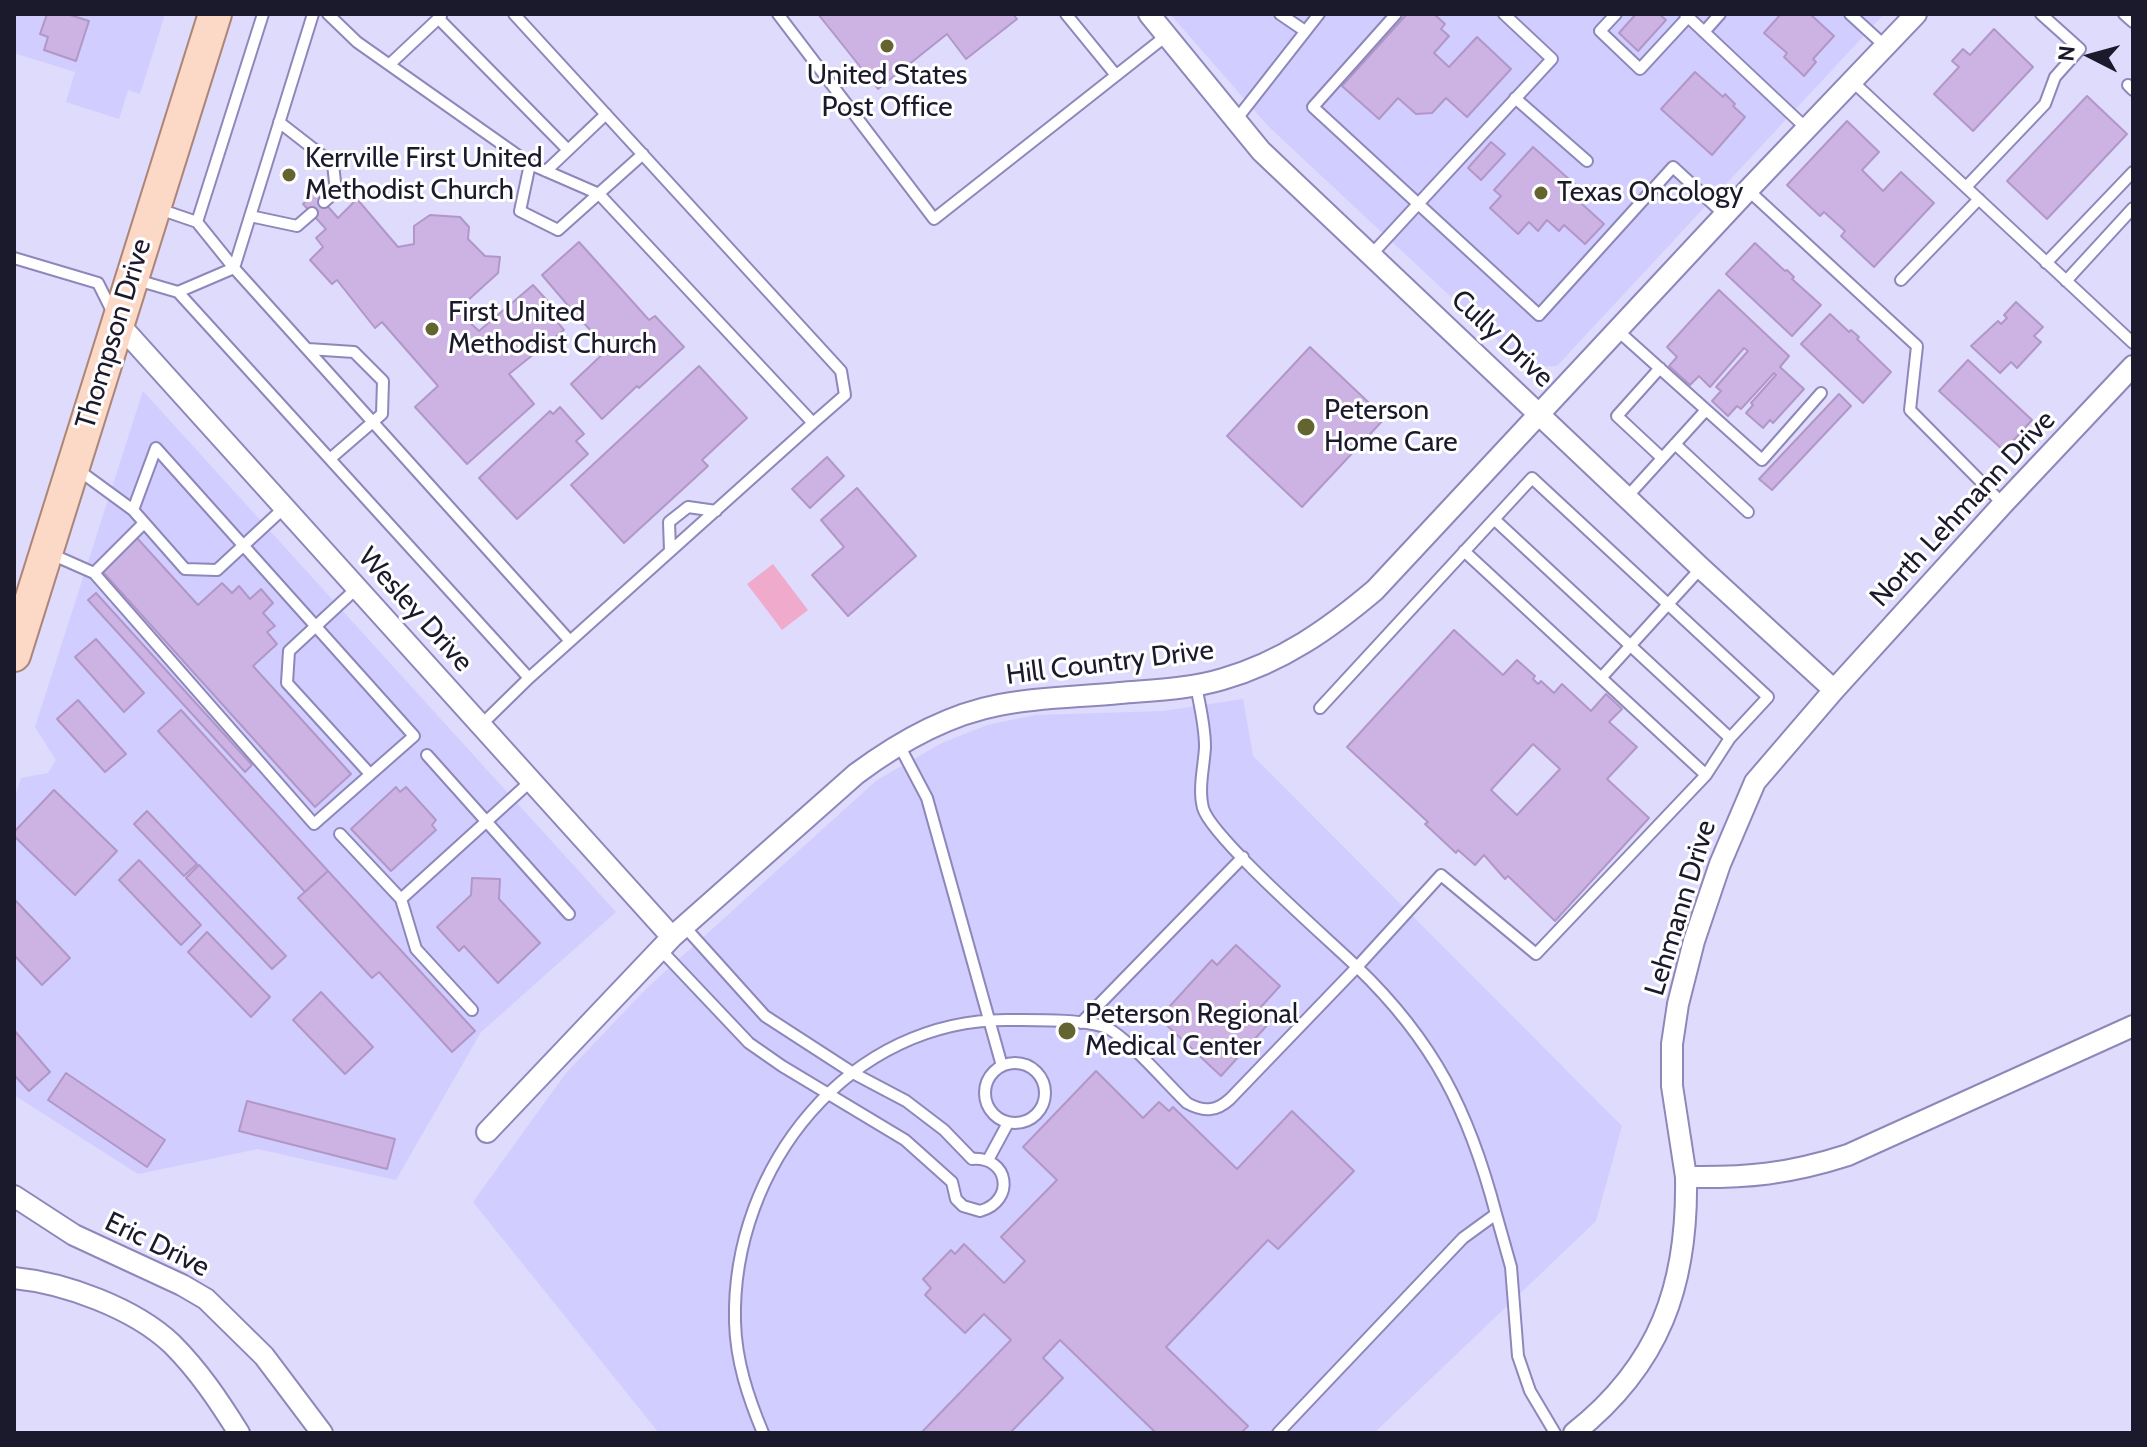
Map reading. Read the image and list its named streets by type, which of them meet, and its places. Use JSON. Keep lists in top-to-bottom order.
{
  "streets": {
    "main road": ["Thompson Drive"],
    "street": [
      "Cully Drive",
      "North Lehmann Drive",
      "Wesley Drive",
      "Hill Country Drive",
      "Lehmann Drive",
      "Eric Drive"
    ]
  },
  "crossings": [
    ["Thompson Drive", "Wesley Drive"],
    ["Cully Drive", "North Lehmann Drive"],
    ["Cully Drive", "Hill Country Drive"],
    ["Cully Drive", "Lehmann Drive"],
    ["North Lehmann Drive", "Lehmann Drive"],
    ["Wesley Drive", "Hill Country Drive"]
  ],
  "places": [
    "United States Post Office",
    "Kerrville First United Methodist Church",
    "Texas Oncology",
    "First United Methodist Church",
    "Peterson Home Care",
    "Peterson Regional Medical Center"
  ],
  "north": "left"
}
